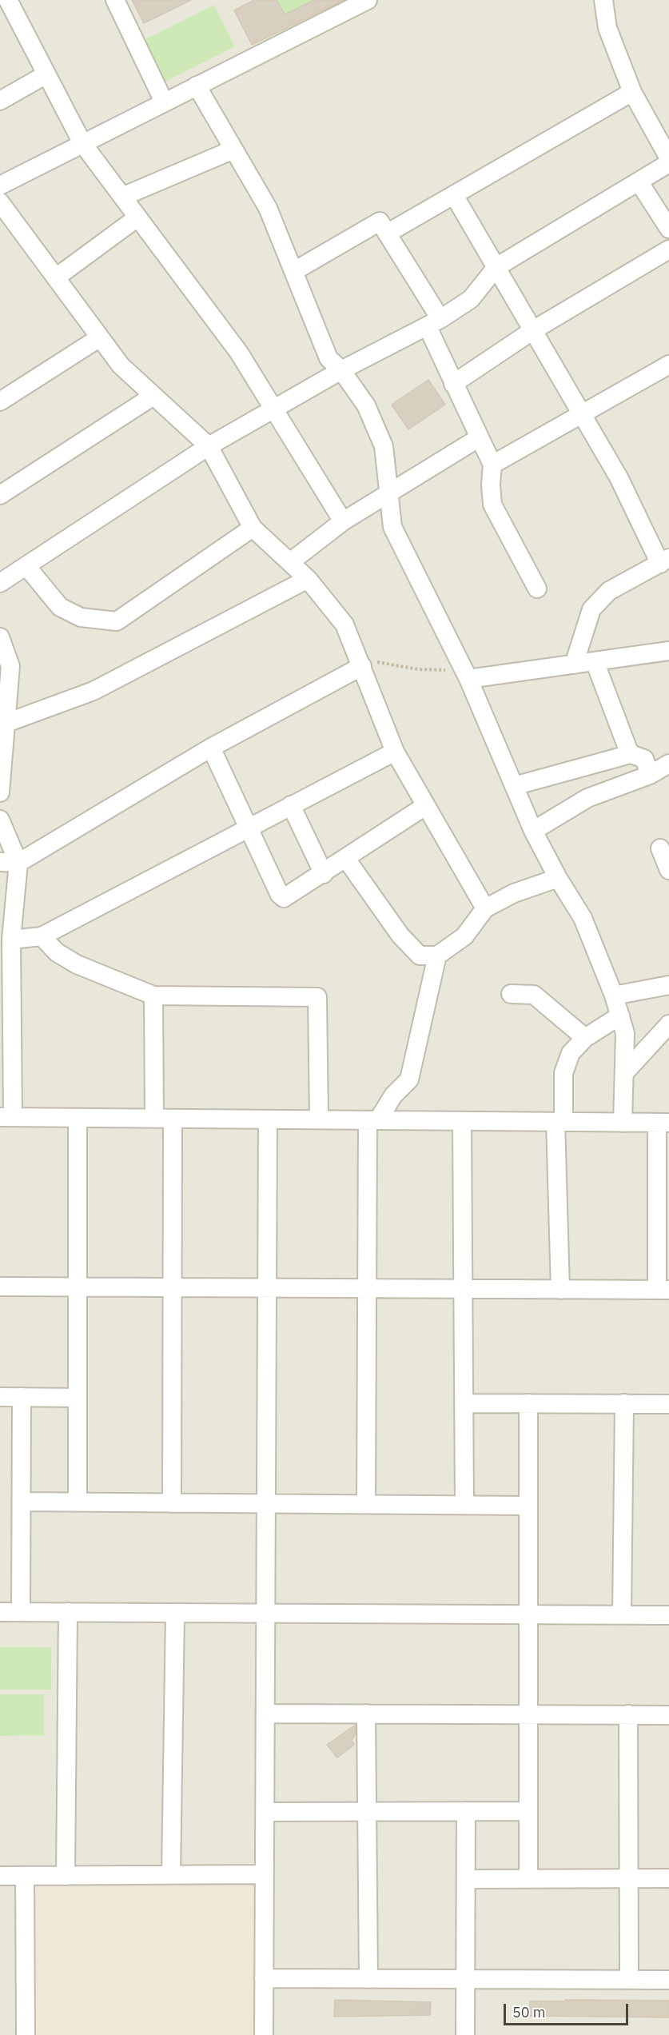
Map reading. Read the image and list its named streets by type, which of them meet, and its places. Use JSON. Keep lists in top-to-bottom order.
{
  "scale_bar": "50 m"
}
